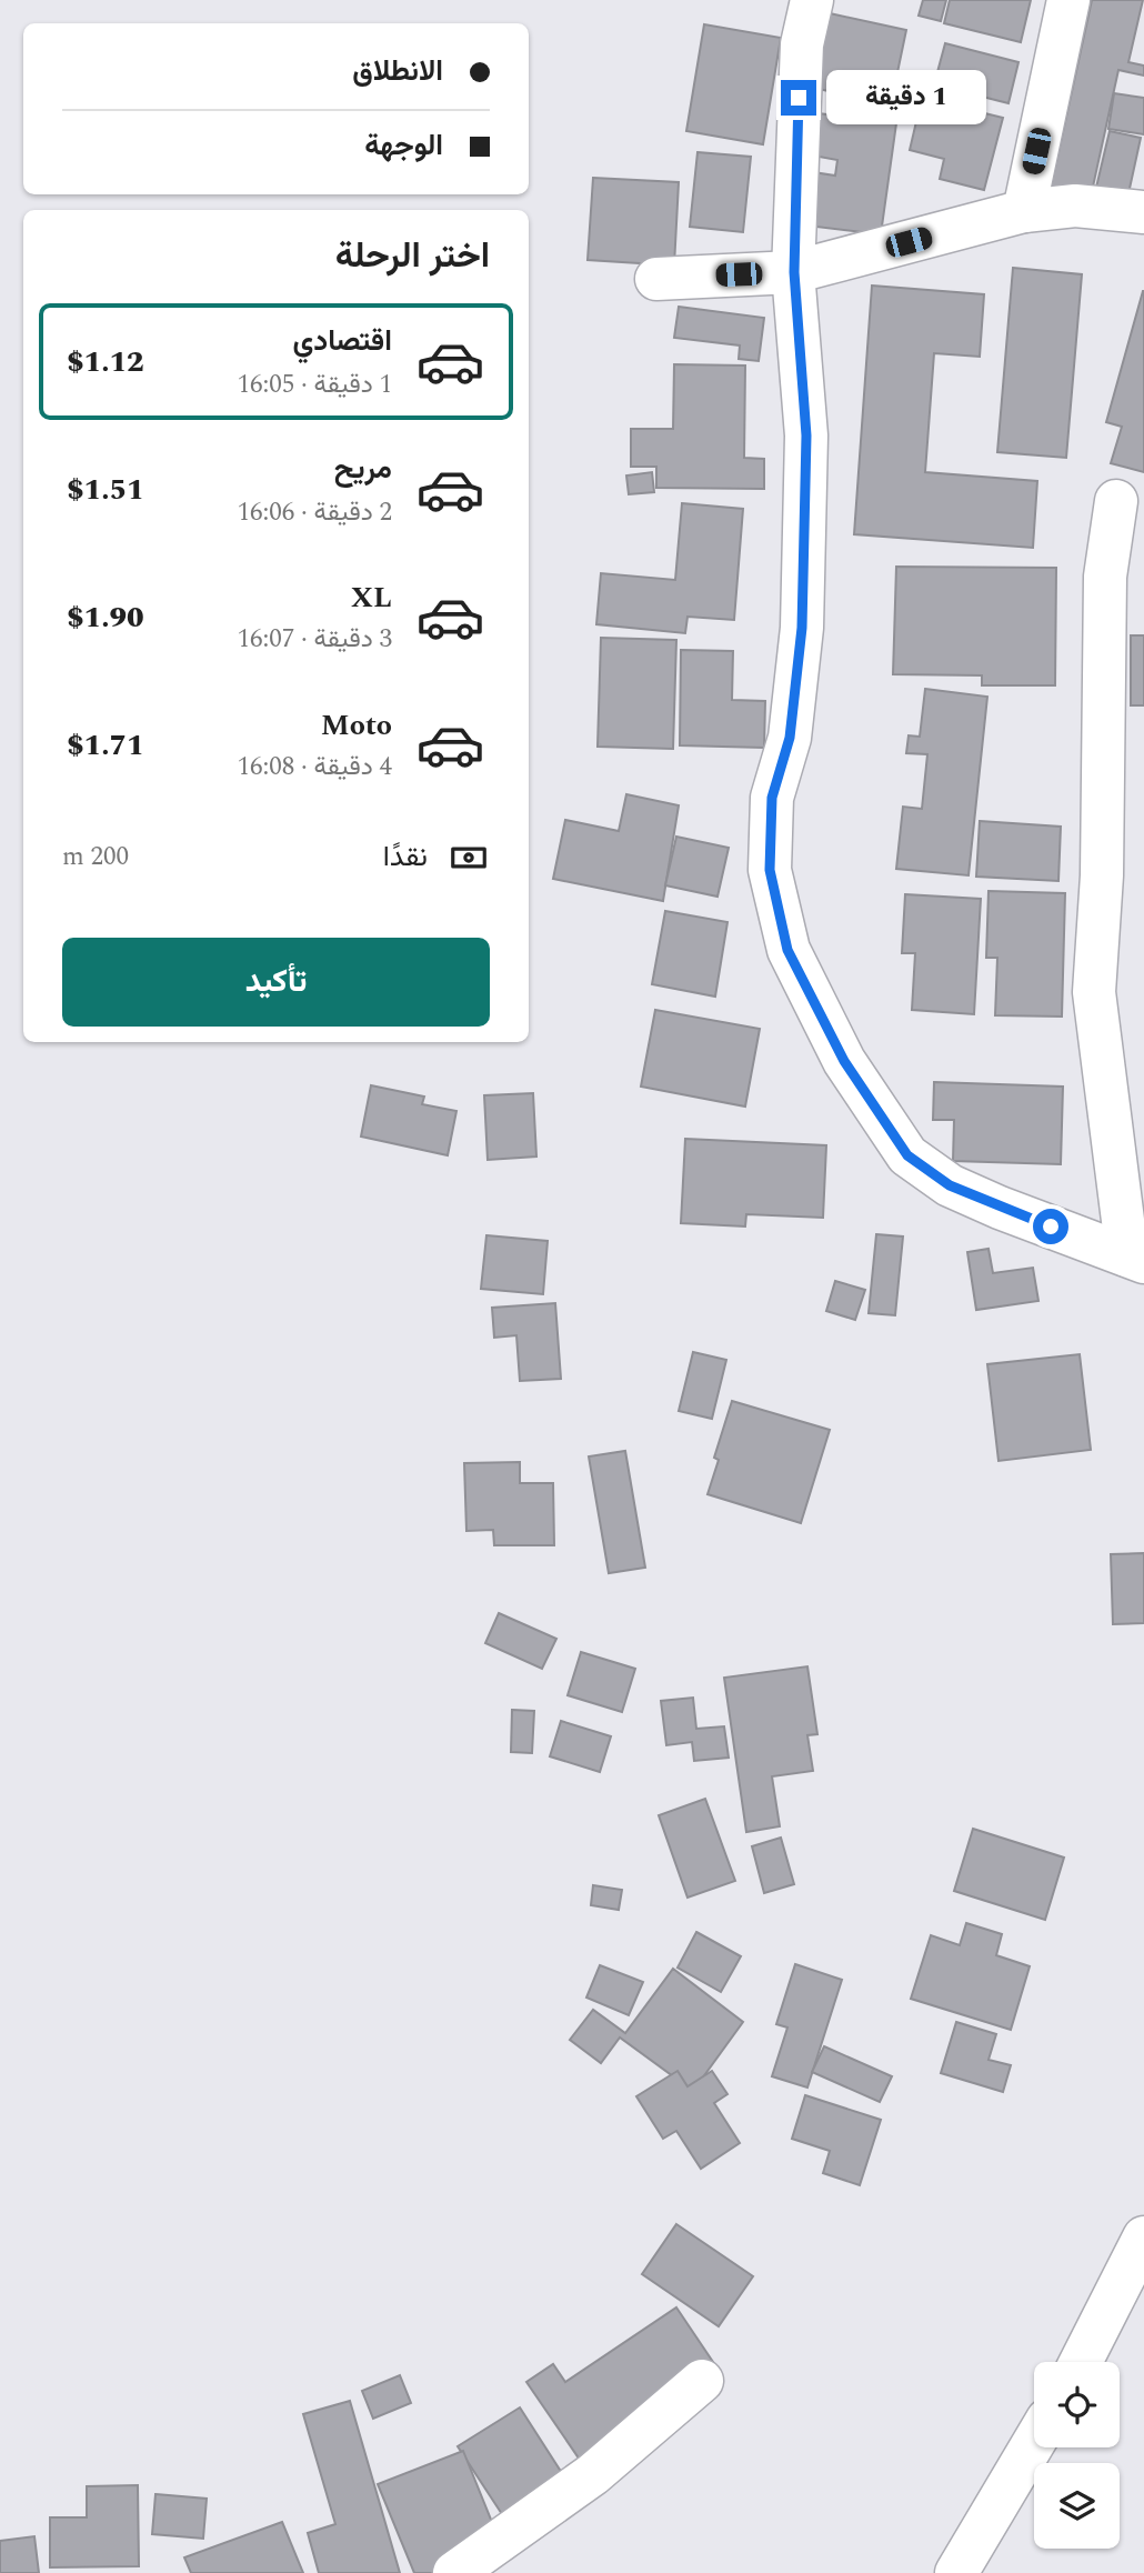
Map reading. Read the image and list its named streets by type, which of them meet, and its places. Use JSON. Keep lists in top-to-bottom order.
{
  "page": {
    "banner": ["الانطلاق", "الوجهة"],
    "bubble": "1 دقيقة",
    "heading": "اختر الرحلة",
    "list": [
      {
        "name": "اقتصادي",
        "note": "1 دقيقة · 16:05",
        "value": "$1.12"
      },
      {
        "name": "مريح",
        "note": "2 دقيقة · 16:06",
        "value": "$1.51"
      },
      {
        "name": "XL",
        "note": "3 دقيقة · 16:07",
        "value": "$1.90"
      },
      {
        "name": "Moto",
        "note": "4 دقيقة · 16:08",
        "value": "$1.71"
      }
    ],
    "pay": ["نقدًا", "200 m"],
    "buttons": "تأكيد"
  }
}
